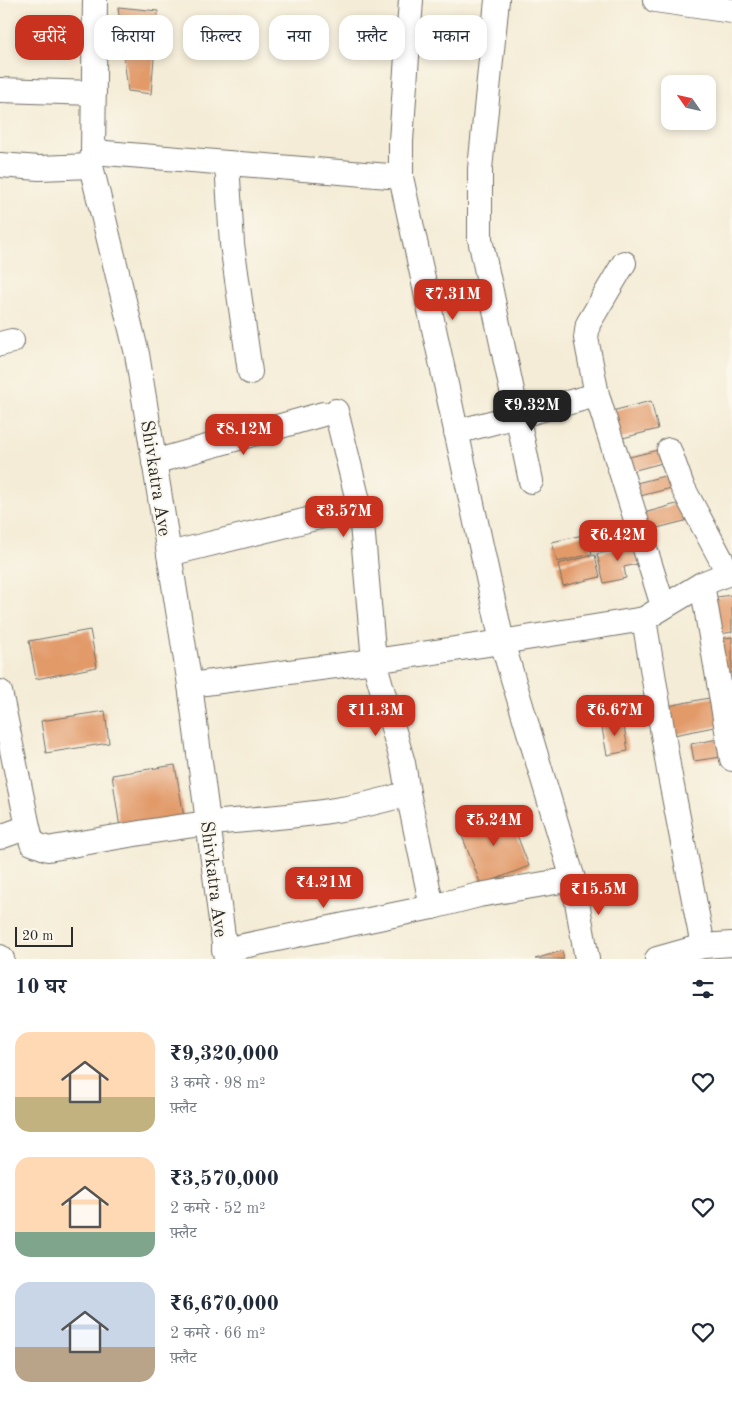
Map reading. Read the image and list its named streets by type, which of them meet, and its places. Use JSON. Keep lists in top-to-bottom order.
{
  "streets": {
    "street": ["Shivkatra Ave"]
  },
  "scale_bar": "20 m",
  "north": "top left",
  "page": {
    "chip": [
      "खरीदें",
      "किराया",
      "फ़िल्टर",
      "नया",
      "फ़्लैट",
      "मकान"
    ],
    "price": [
      "₹7.31M",
      "₹9.32M",
      "₹8.12M",
      "₹3.57M",
      "₹6.42M",
      "₹11.3M",
      "₹6.67M",
      "₹5.24M",
      "₹4.21M",
      "₹15.5M"
    ],
    "scale": "20 m",
    "heading": "10 घर",
    "list": [
      {
        "name": "₹9,320,000",
        "note": "3 कमरे · 98 m² · फ़्लैट"
      },
      {
        "name": "₹3,570,000",
        "note": "2 कमरे · 52 m² · फ़्लैट"
      },
      {
        "name": "₹6,670,000",
        "note": "2 कमरे · 66 m² · फ़्लैट"
      }
    ]
  }
}
